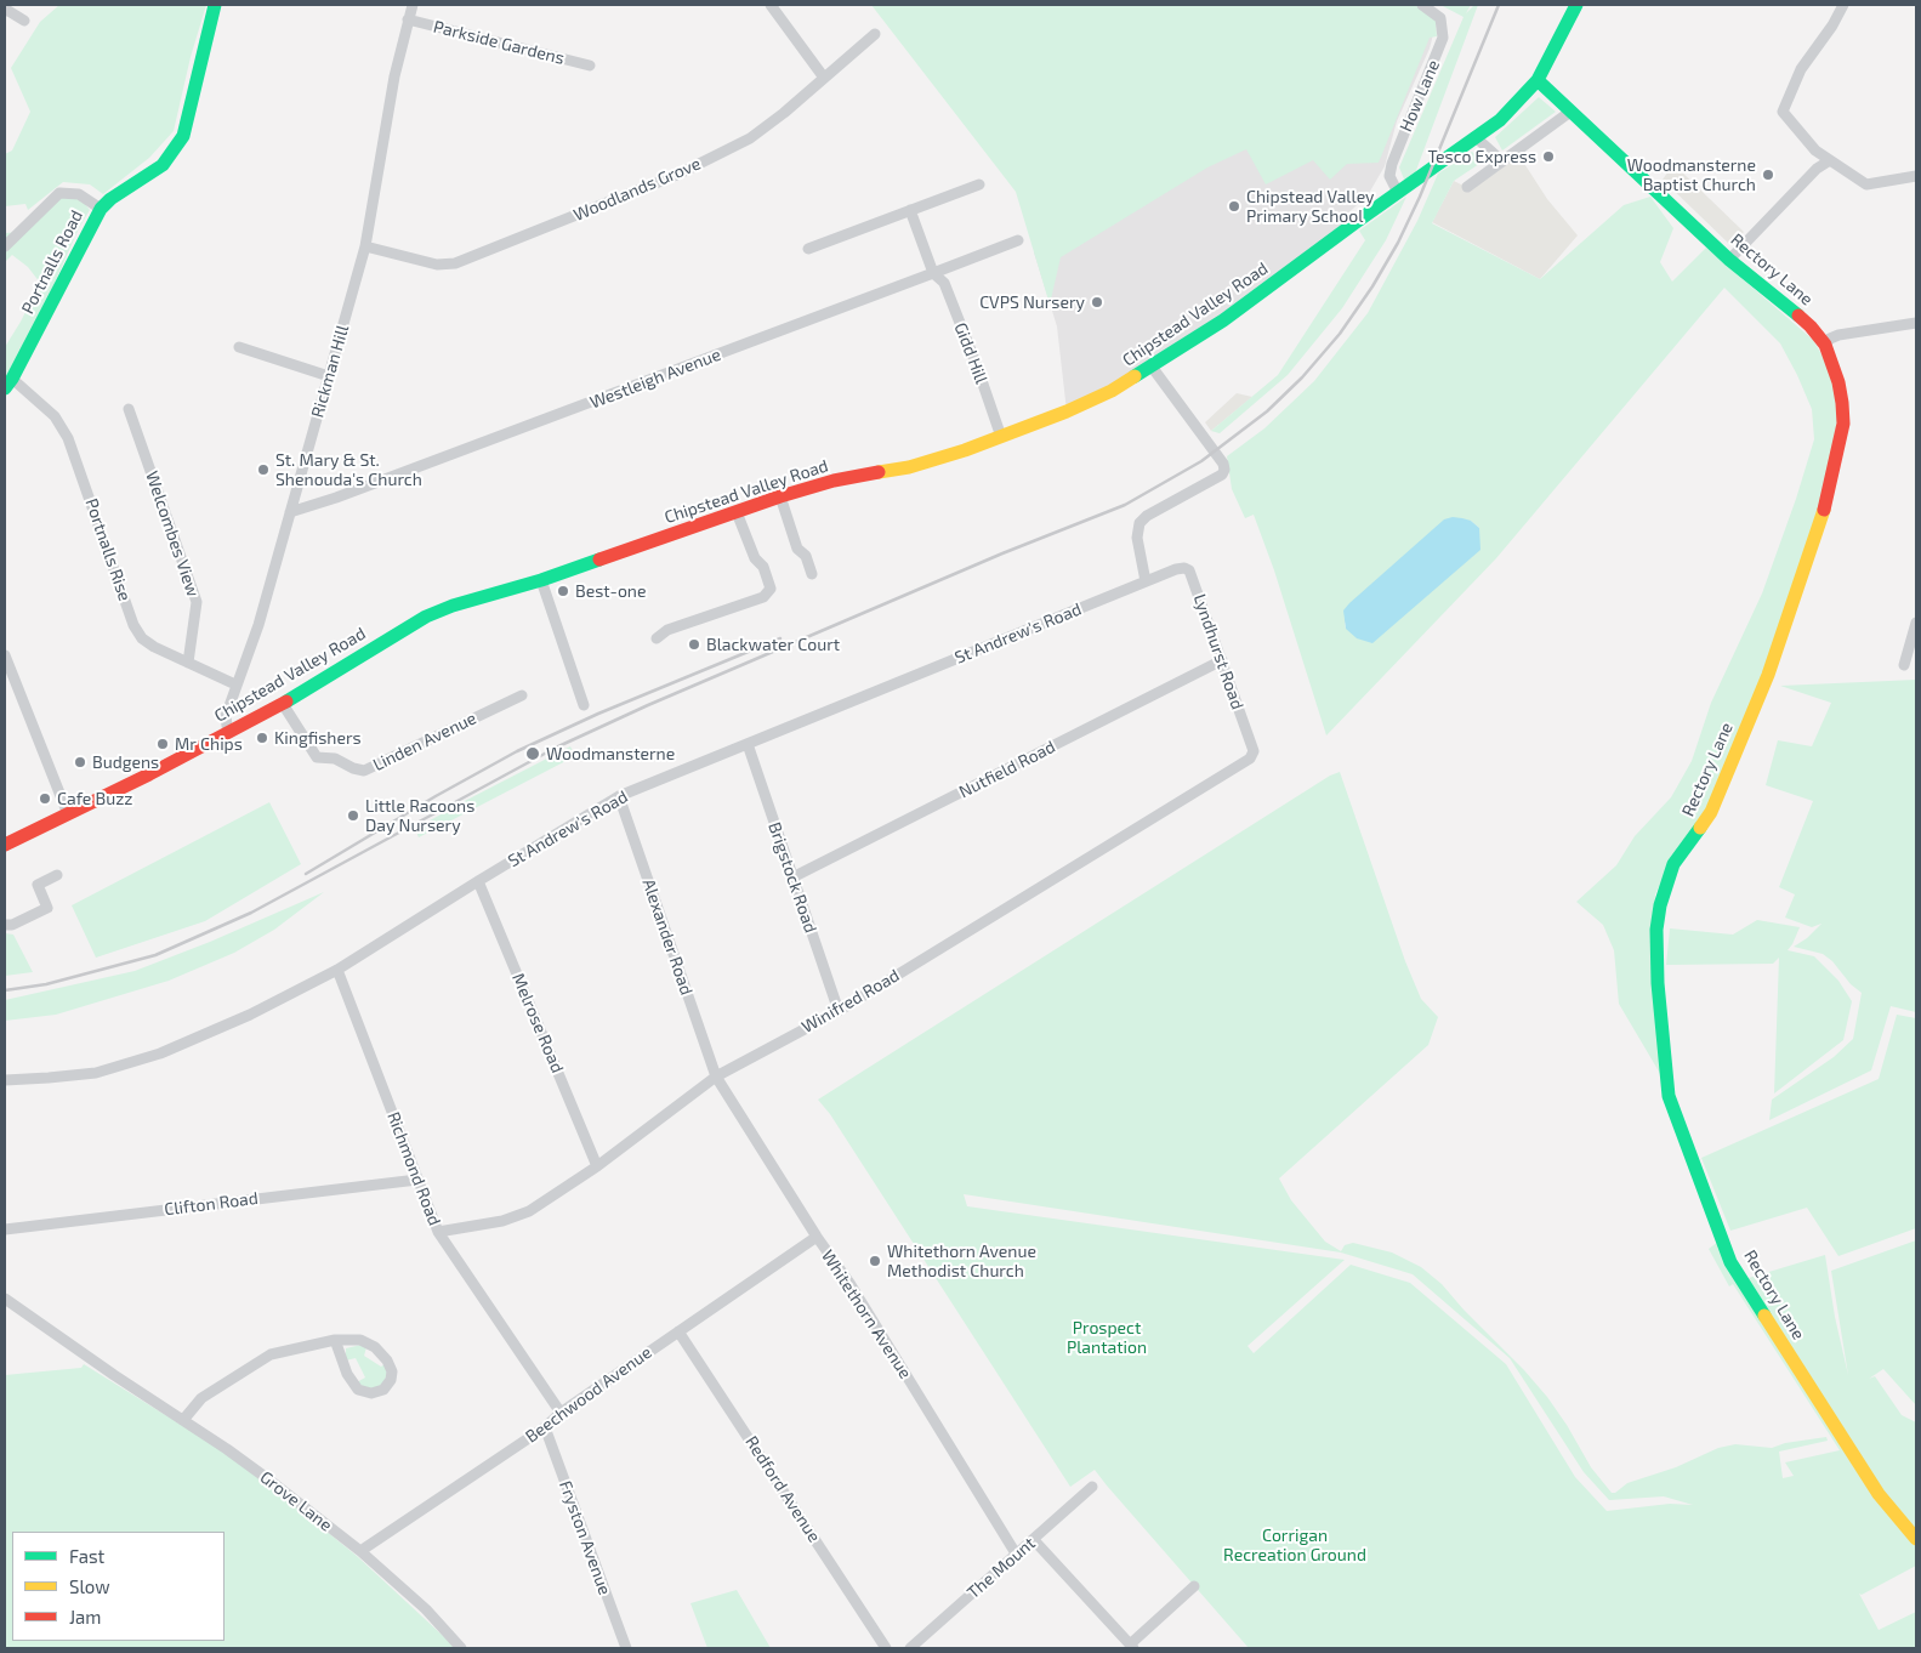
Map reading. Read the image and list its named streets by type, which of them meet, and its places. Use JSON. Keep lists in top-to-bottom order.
{
  "streets": {
    "main road": ["Portnalls Road", "Rectory Lane", "Chipstead Valley Road"],
    "street": [
      "Parkside Gardens",
      "How Lane",
      "Woodlands Grove",
      "Gidd Hill",
      "Rickman Hill",
      "Westleigh Avenue",
      "Welcombes View",
      "Portnalls Rise",
      "St Andrew's Road",
      "Lyndhurst Road",
      "Linden Avenue",
      "Nutfield Road",
      "Brigstock Road",
      "Alexander Road",
      "Winifred Road",
      "Melrose Road",
      "Richmond Road",
      "Clifton Road",
      "Whitethorn Avenue",
      "Beechwood Avenue",
      "Redford Avenue",
      "Grove Lane",
      "Fryston Avenue",
      "The Mount"
    ]
  },
  "crossings": [
    ["Parkside Gardens", "Rickman Hill"],
    ["How Lane", "Chipstead Valley Road"],
    ["Woodlands Grove", "Rickman Hill"],
    ["Portnalls Road", "Portnalls Rise"],
    ["Rectory Lane", "Chipstead Valley Road"],
    ["Chipstead Valley Road", "Gidd Hill"],
    ["Chipstead Valley Road", "Rickman Hill"],
    ["Chipstead Valley Road", "Linden Avenue"],
    ["Gidd Hill", "Westleigh Avenue"],
    ["Rickman Hill", "Westleigh Avenue"],
    ["Rickman Hill", "Portnalls Rise"],
    ["Welcombes View", "Portnalls Rise"],
    ["St Andrew's Road", "Lyndhurst Road"],
    ["St Andrew's Road", "Brigstock Road"],
    ["St Andrew's Road", "Alexander Road"],
    ["St Andrew's Road", "Melrose Road"],
    ["St Andrew's Road", "Richmond Road"],
    ["Lyndhurst Road", "Nutfield Road"],
    ["Lyndhurst Road", "Winifred Road"],
    ["Nutfield Road", "Brigstock Road"],
    ["Brigstock Road", "Winifred Road"],
    ["Alexander Road", "Winifred Road"],
    ["Alexander Road", "Whitethorn Avenue"],
    ["Winifred Road", "Melrose Road"],
    ["Winifred Road", "Richmond Road"],
    ["Winifred Road", "Whitethorn Avenue"],
    ["Richmond Road", "Clifton Road"],
    ["Richmond Road", "Beechwood Avenue"],
    ["Whitethorn Avenue", "Beechwood Avenue"],
    ["Whitethorn Avenue", "The Mount"],
    ["Beechwood Avenue", "Redford Avenue"],
    ["Beechwood Avenue", "Grove Lane"],
    ["Beechwood Avenue", "Fryston Avenue"]
  ],
  "parks": ["Prospect Plantation", "Corrigan Recreation Ground"],
  "places": [
    "Tesco Express",
    "Woodmansterne Baptist Church",
    "Chipstead Valley Primary School",
    "CVPS Nursery",
    "St. Mary & St. Shenouda's Church",
    "Best-one",
    "Blackwater Court",
    "Kingfishers",
    "Mr Chips",
    "Woodmansterne",
    "Budgens",
    "Cafe Buzz",
    "Little Racoons Day Nursery",
    "Whitethorn Avenue Methodist Church"
  ],
  "legend": ["Fast", "Slow", "Jam"]
}
